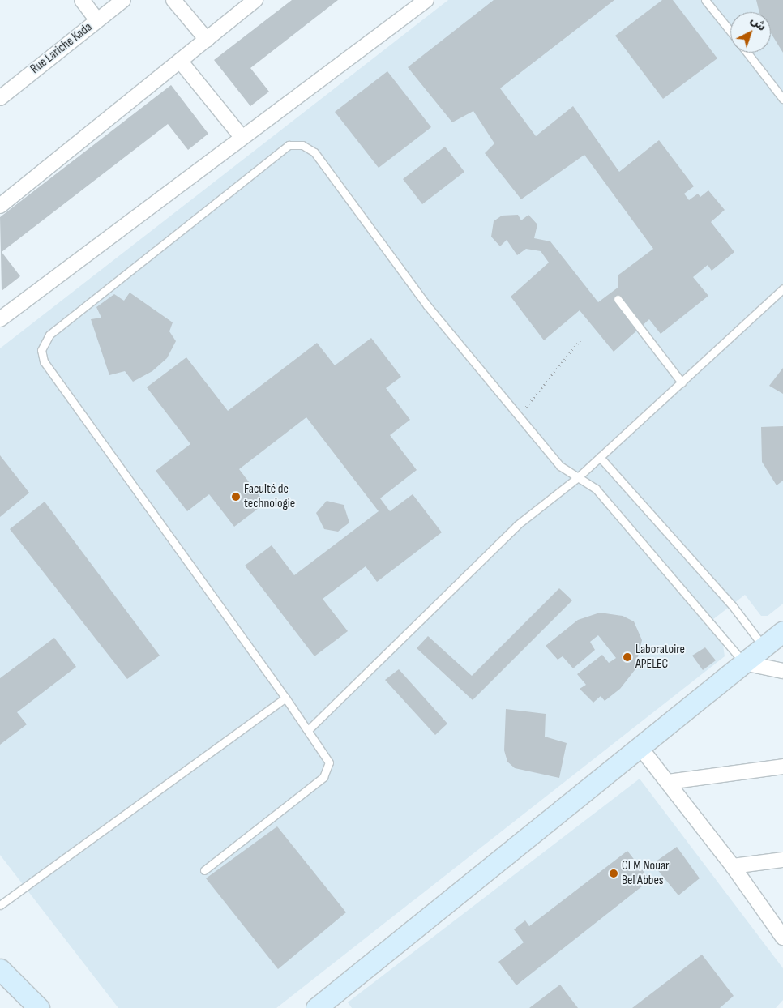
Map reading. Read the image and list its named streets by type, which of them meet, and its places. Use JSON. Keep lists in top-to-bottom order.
{
  "streets": {
    "street": ["Rue Lariche Kada"]
  },
  "places": ["Faculté de technologie", "Laboratoire APELEC", "CEM Nouar Bel Abbes"],
  "north": "top right"
}
